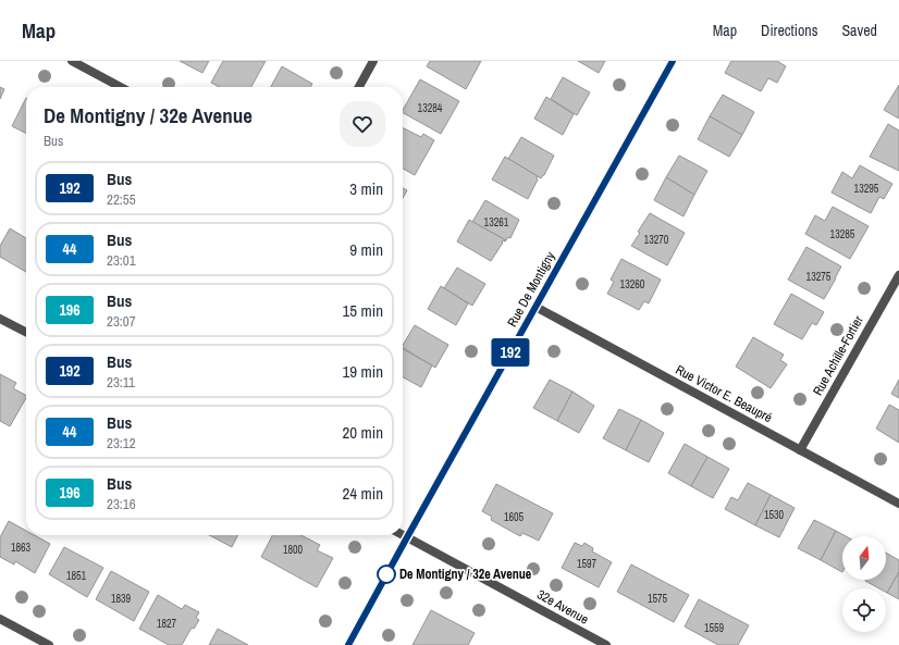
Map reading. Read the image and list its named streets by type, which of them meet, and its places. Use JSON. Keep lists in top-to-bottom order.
{
  "streets": {
    "street": [
      "Rue De Montigny",
      "Rue Achille-Fortier",
      "Rue Victor E. Beaupré",
      "32e Avenue"
    ]
  },
  "crossings": [
    ["Rue De Montigny", "Rue Victor E. Beaupré"],
    ["Rue De Montigny", "32e Avenue"],
    ["Rue Achille-Fortier", "Rue Victor E. Beaupré"]
  ],
  "places": ["De Montigny / 32e Avenue"],
  "lines": ["bus line 192"],
  "house_numbers": [
    "13284",
    "13295",
    "13261",
    "13285",
    "13270",
    "13275",
    "13260",
    "1530",
    "1605",
    "1863",
    "1800",
    "1597",
    "1851",
    "1839",
    "1575",
    "1827",
    "1559"
  ],
  "north": "top",
  "page": {
    "header": "Map",
    "nav": ["Map", "Directions", "Saved"],
    "on_map": "192",
    "heading": ["De Montigny / 32e Avenue", "Bus"],
    "list": [
      {
        "mark": "192",
        "name": "Bus",
        "note": "22:55",
        "value": "3 min"
      },
      {
        "mark": "44",
        "name": "Bus",
        "note": "23:01",
        "value": "9 min"
      },
      {
        "mark": "196",
        "name": "Bus",
        "note": "23:07",
        "value": "15 min"
      },
      {
        "mark": "192",
        "name": "Bus",
        "note": "23:11",
        "value": "19 min"
      },
      {
        "mark": "44",
        "name": "Bus",
        "note": "23:12",
        "value": "20 min"
      },
      {
        "mark": "196",
        "name": "Bus",
        "note": "23:16",
        "value": "24 min"
      }
    ]
  }
}
